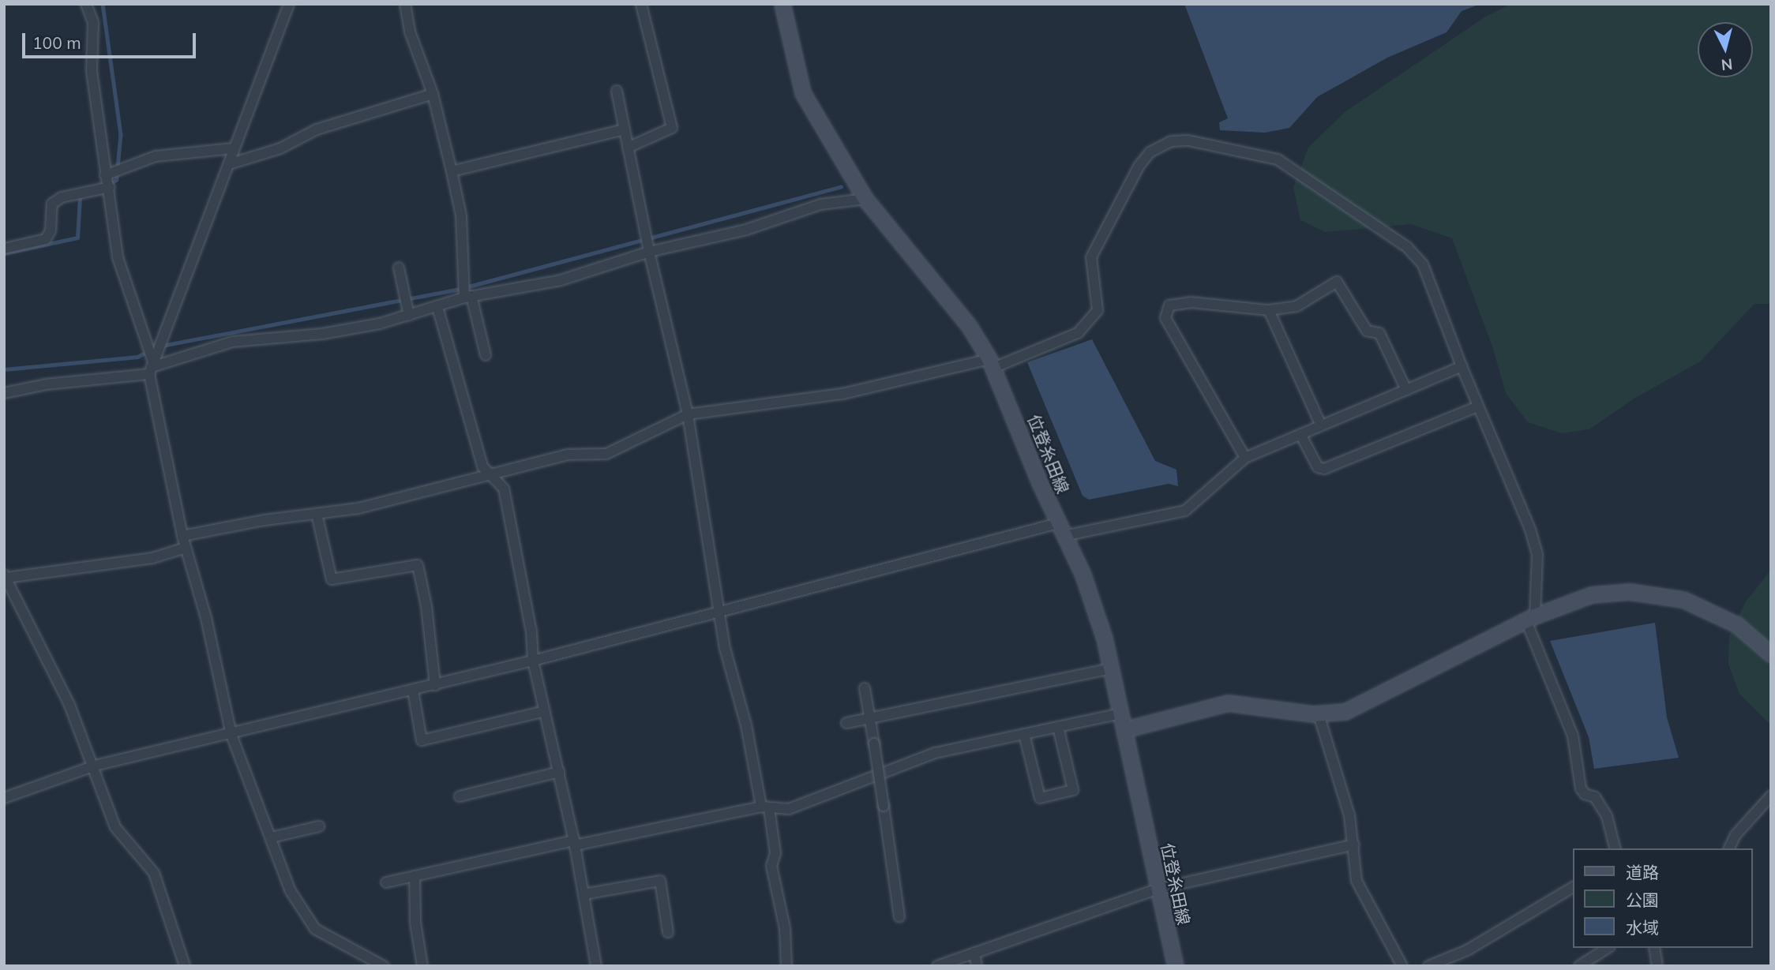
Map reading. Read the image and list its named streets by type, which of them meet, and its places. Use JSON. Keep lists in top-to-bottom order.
{
  "streets": {
    "main road": ["位登糸田線"]
  },
  "legend": ["道路", "公園", "水域"],
  "scale_bar": "100 m",
  "north": "bottom"
}
